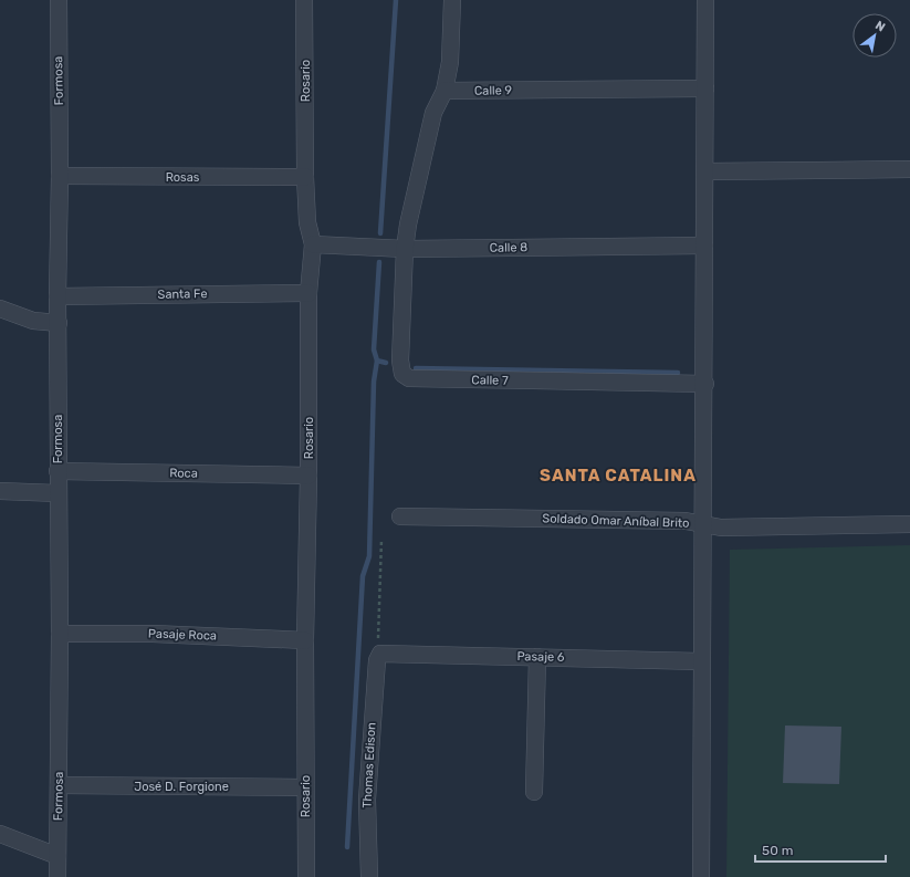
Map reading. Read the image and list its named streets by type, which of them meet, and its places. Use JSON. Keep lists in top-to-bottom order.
{
  "streets": {
    "street": [
      "Formosa",
      "Rosario",
      "Calle 9",
      "Rosas",
      "Calle 8",
      "Santa Fe",
      "Calle 7",
      "Roca",
      "Soldado Omar Aníbal Brito",
      "Pasaje Roca",
      "Pasaje 6",
      "Thomas Edison",
      "José D. Forgione"
    ]
  },
  "crossings": [
    ["Formosa", "Rosas"],
    ["Formosa", "Santa Fe"],
    ["Formosa", "Roca"],
    ["Formosa", "Pasaje Roca"],
    ["Formosa", "José D. Forgione"],
    ["Rosario", "Rosas"],
    ["Rosario", "Calle 8"],
    ["Rosario", "Santa Fe"],
    ["Rosario", "Roca"],
    ["Rosario", "Pasaje Roca"],
    ["Rosario", "José D. Forgione"],
    ["Calle 8", "Calle 7"],
    ["Pasaje 6", "Thomas Edison"]
  ],
  "districts": ["SANTA CATALINA"],
  "scale_bar": "50 m",
  "north": "top right"
}
